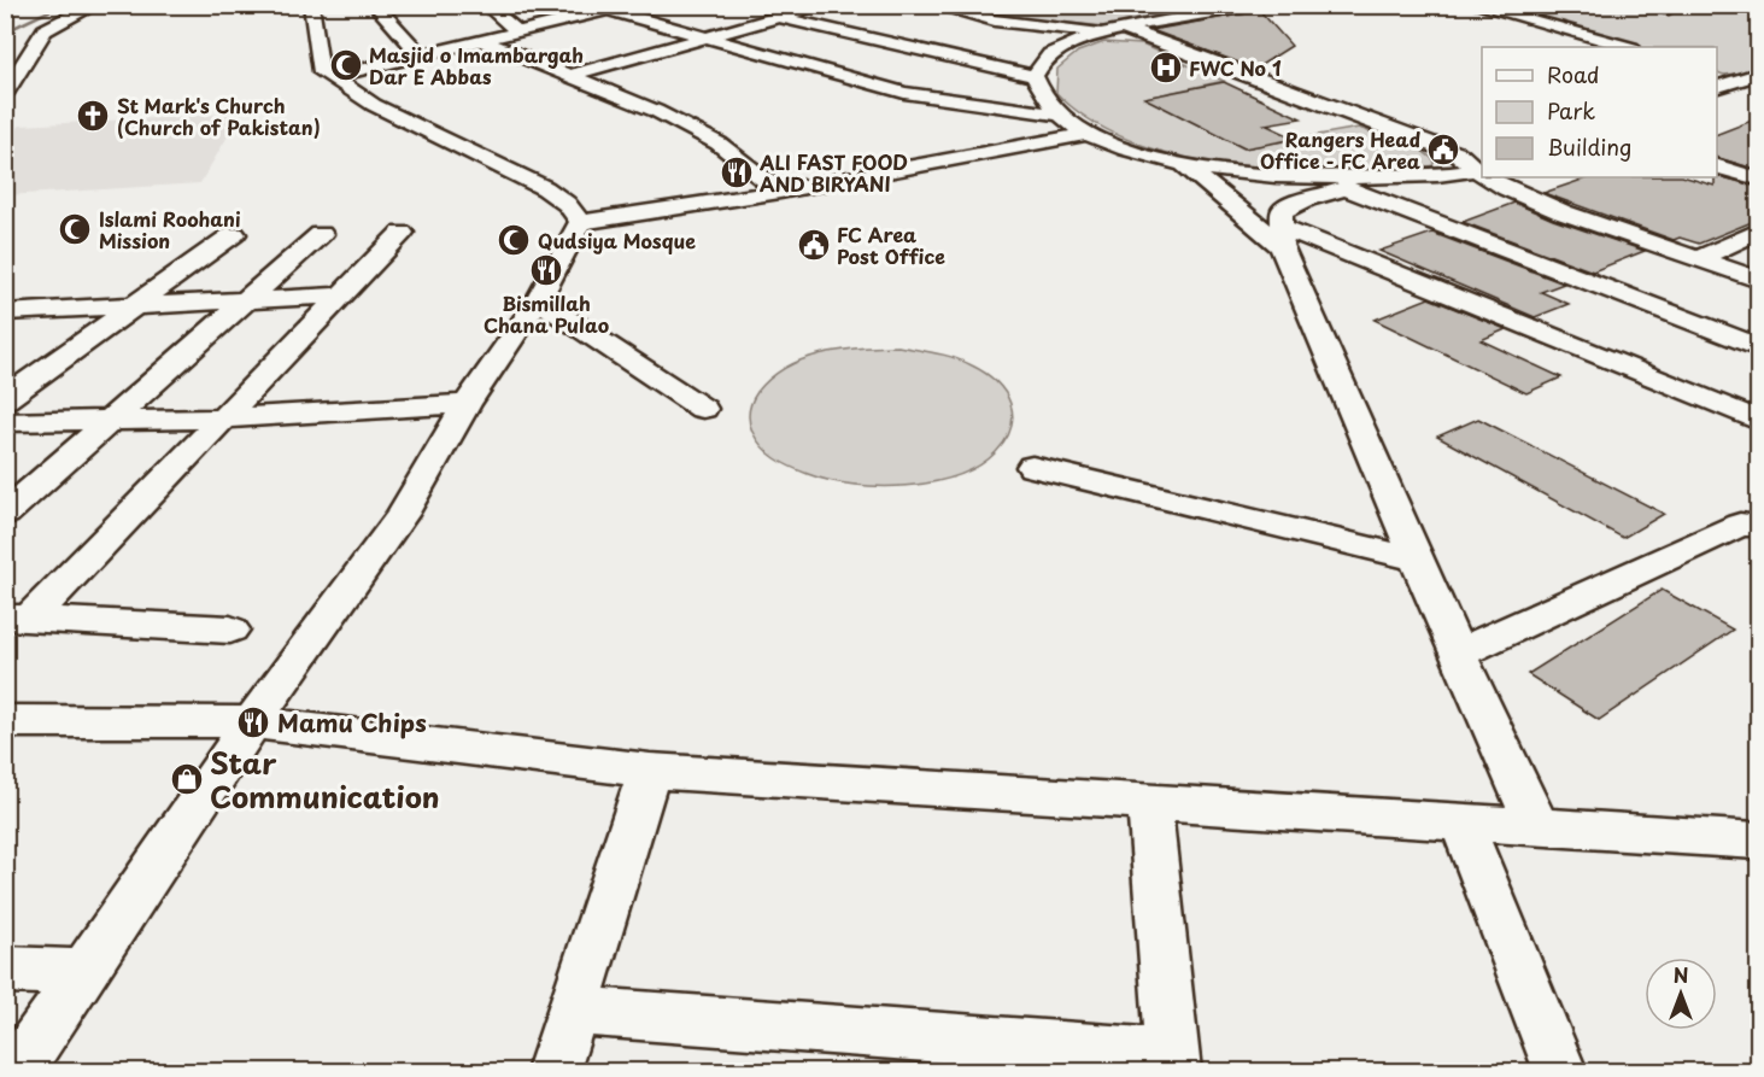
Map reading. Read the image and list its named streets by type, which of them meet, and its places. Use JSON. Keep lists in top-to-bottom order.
{
  "places": {
    "mosque": ["Masjid o Imambargah Dar E Abbas", "Islami Roohani Mission", "Qudsiya Mosque"],
    "hospital": ["FWC No 1"],
    "church": ["St Mark's Church (Church of Pakistan)"],
    "public building": ["Rangers Head Office - FC Area", "FC Area Post Office"],
    "restaurant": ["ALI FAST FOOD AND BIRYANI", "Bismillah Chana Pulao", "Mamu Chips"],
    "shop": ["Star Communication"]
  },
  "legend": ["Road", "Park", "Building"],
  "north": "top"
}
